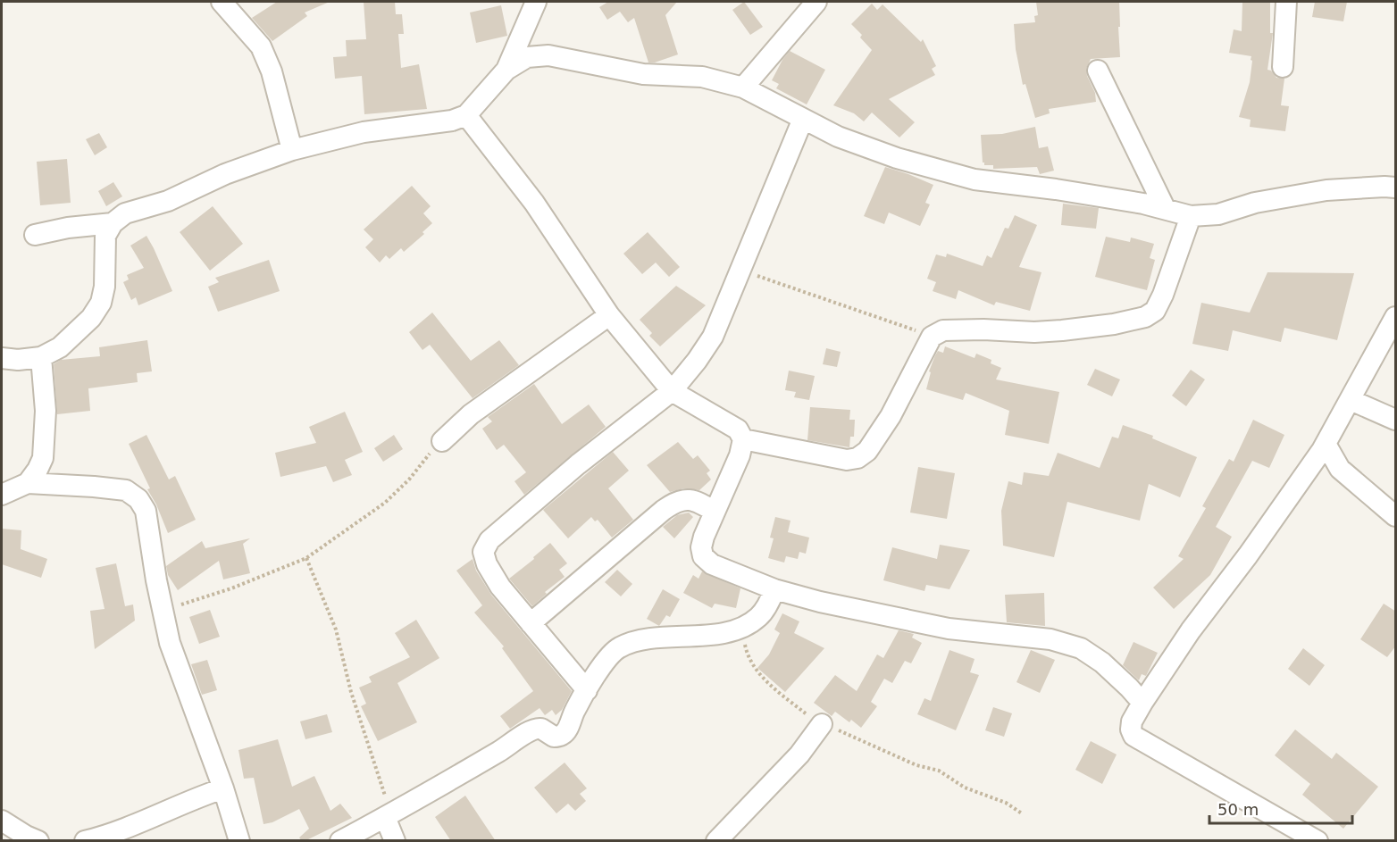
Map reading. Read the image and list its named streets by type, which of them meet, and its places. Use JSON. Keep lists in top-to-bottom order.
{
  "scale_bar": "50 m"
}
